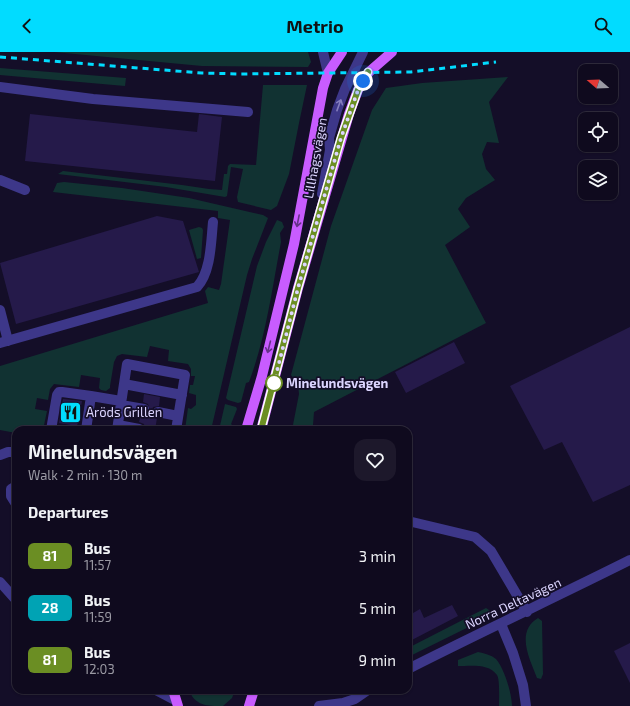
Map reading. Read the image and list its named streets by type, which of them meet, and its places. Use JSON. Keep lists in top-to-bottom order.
{
  "streets": {
    "street": ["Lillhagsvägen", "Norra Deltavägen"]
  },
  "one_way": ["Lillhagsvägen"],
  "places": {
    "other": ["Minelundsvägen"],
    "restaurant": ["Aröds Grillen"]
  },
  "lines": ["bus line 81"],
  "north": "left",
  "page": {
    "header": "Metrio",
    "heading": [
      ["Minelundsvägen", "Walk · 2 min · 130 m"],
      "Departures"
    ],
    "list": [
      {
        "mark": "81",
        "name": "Bus",
        "note": "11:57",
        "value": "3 min"
      },
      {
        "mark": "28",
        "name": "Bus",
        "note": "11:59",
        "value": "5 min"
      },
      {
        "mark": "81",
        "name": "Bus",
        "note": "12:03",
        "value": "9 min"
      }
    ]
  }
}
